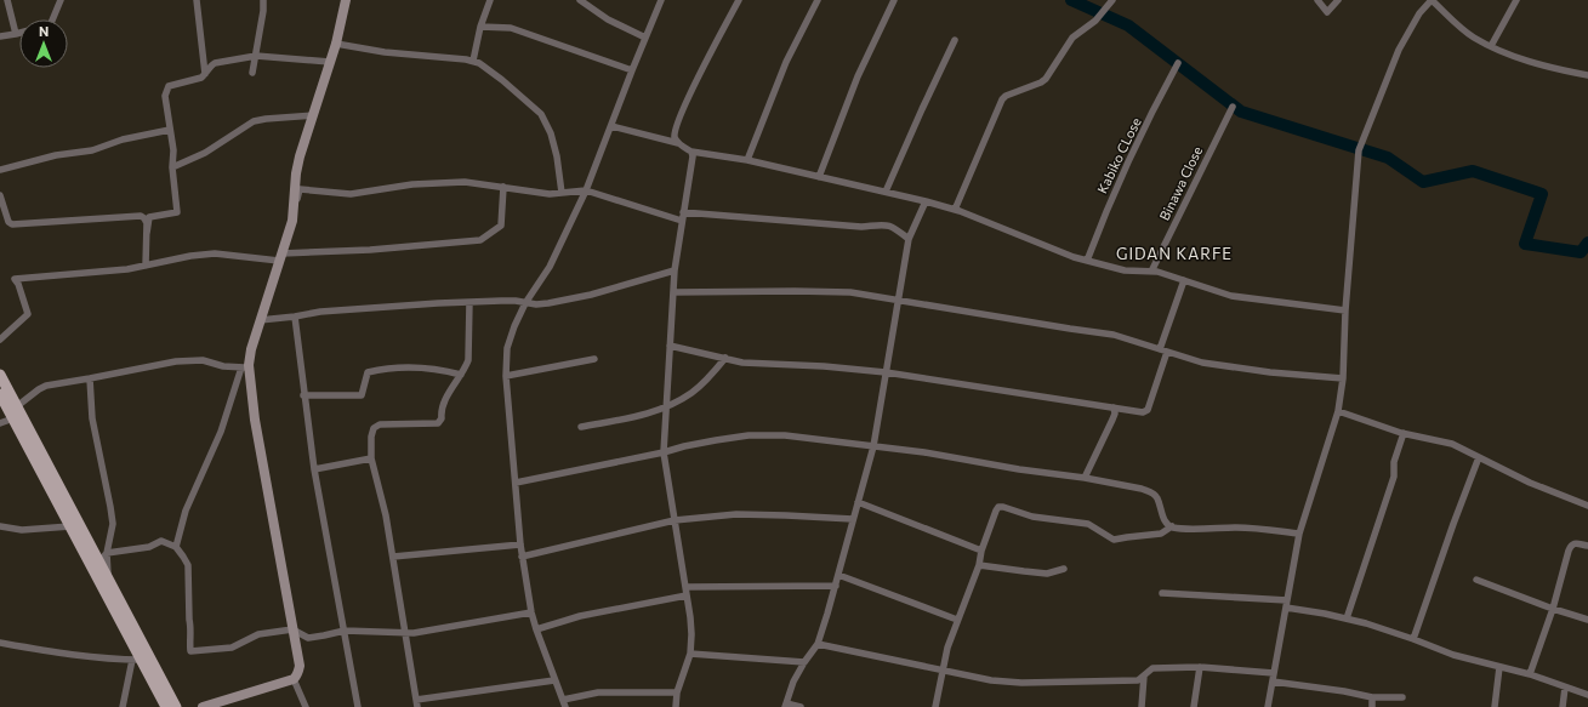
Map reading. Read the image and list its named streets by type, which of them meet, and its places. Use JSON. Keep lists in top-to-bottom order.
{
  "streets": {
    "street": ["Kabiko CLose", "Binawa Close"]
  },
  "districts": ["GIDAN KARFE"],
  "north": "top"
}
